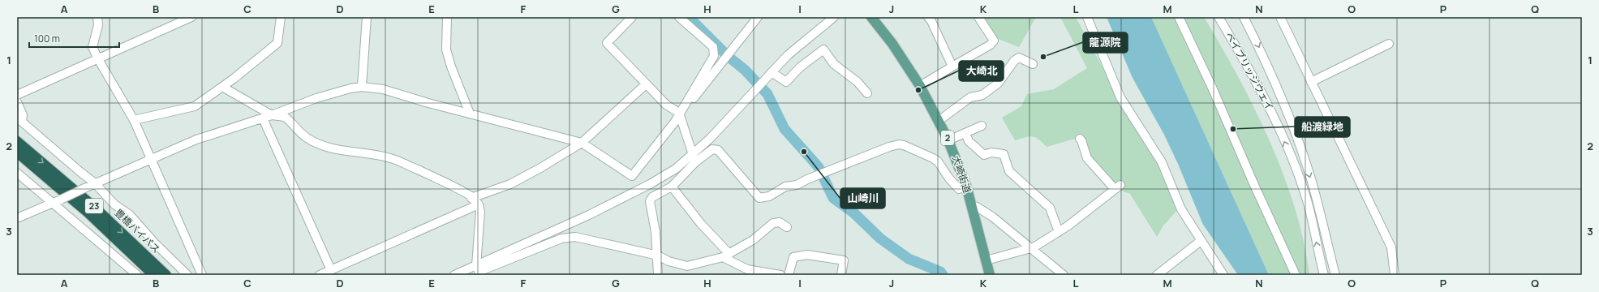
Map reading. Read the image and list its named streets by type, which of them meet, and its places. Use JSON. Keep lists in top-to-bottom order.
{
  "streets": {
    "highway": ["23", "豊橋バイパス"],
    "main road": ["2", "大崎街道"],
    "street": ["ベイブリッジウェイ"]
  },
  "places": [
    "龍源院",
    "大崎北",
    "船渡緑地",
    "山崎川"
  ],
  "scale_bar": "100 m",
  "grid": {
    "columns": [
      "A",
      "B",
      "C",
      "D",
      "E",
      "F",
      "G",
      "H",
      "I",
      "J",
      "K",
      "L",
      "M",
      "N",
      "O",
      "P",
      "Q"
    ],
    "rows": ["1", "2", "3"]
  }
}
